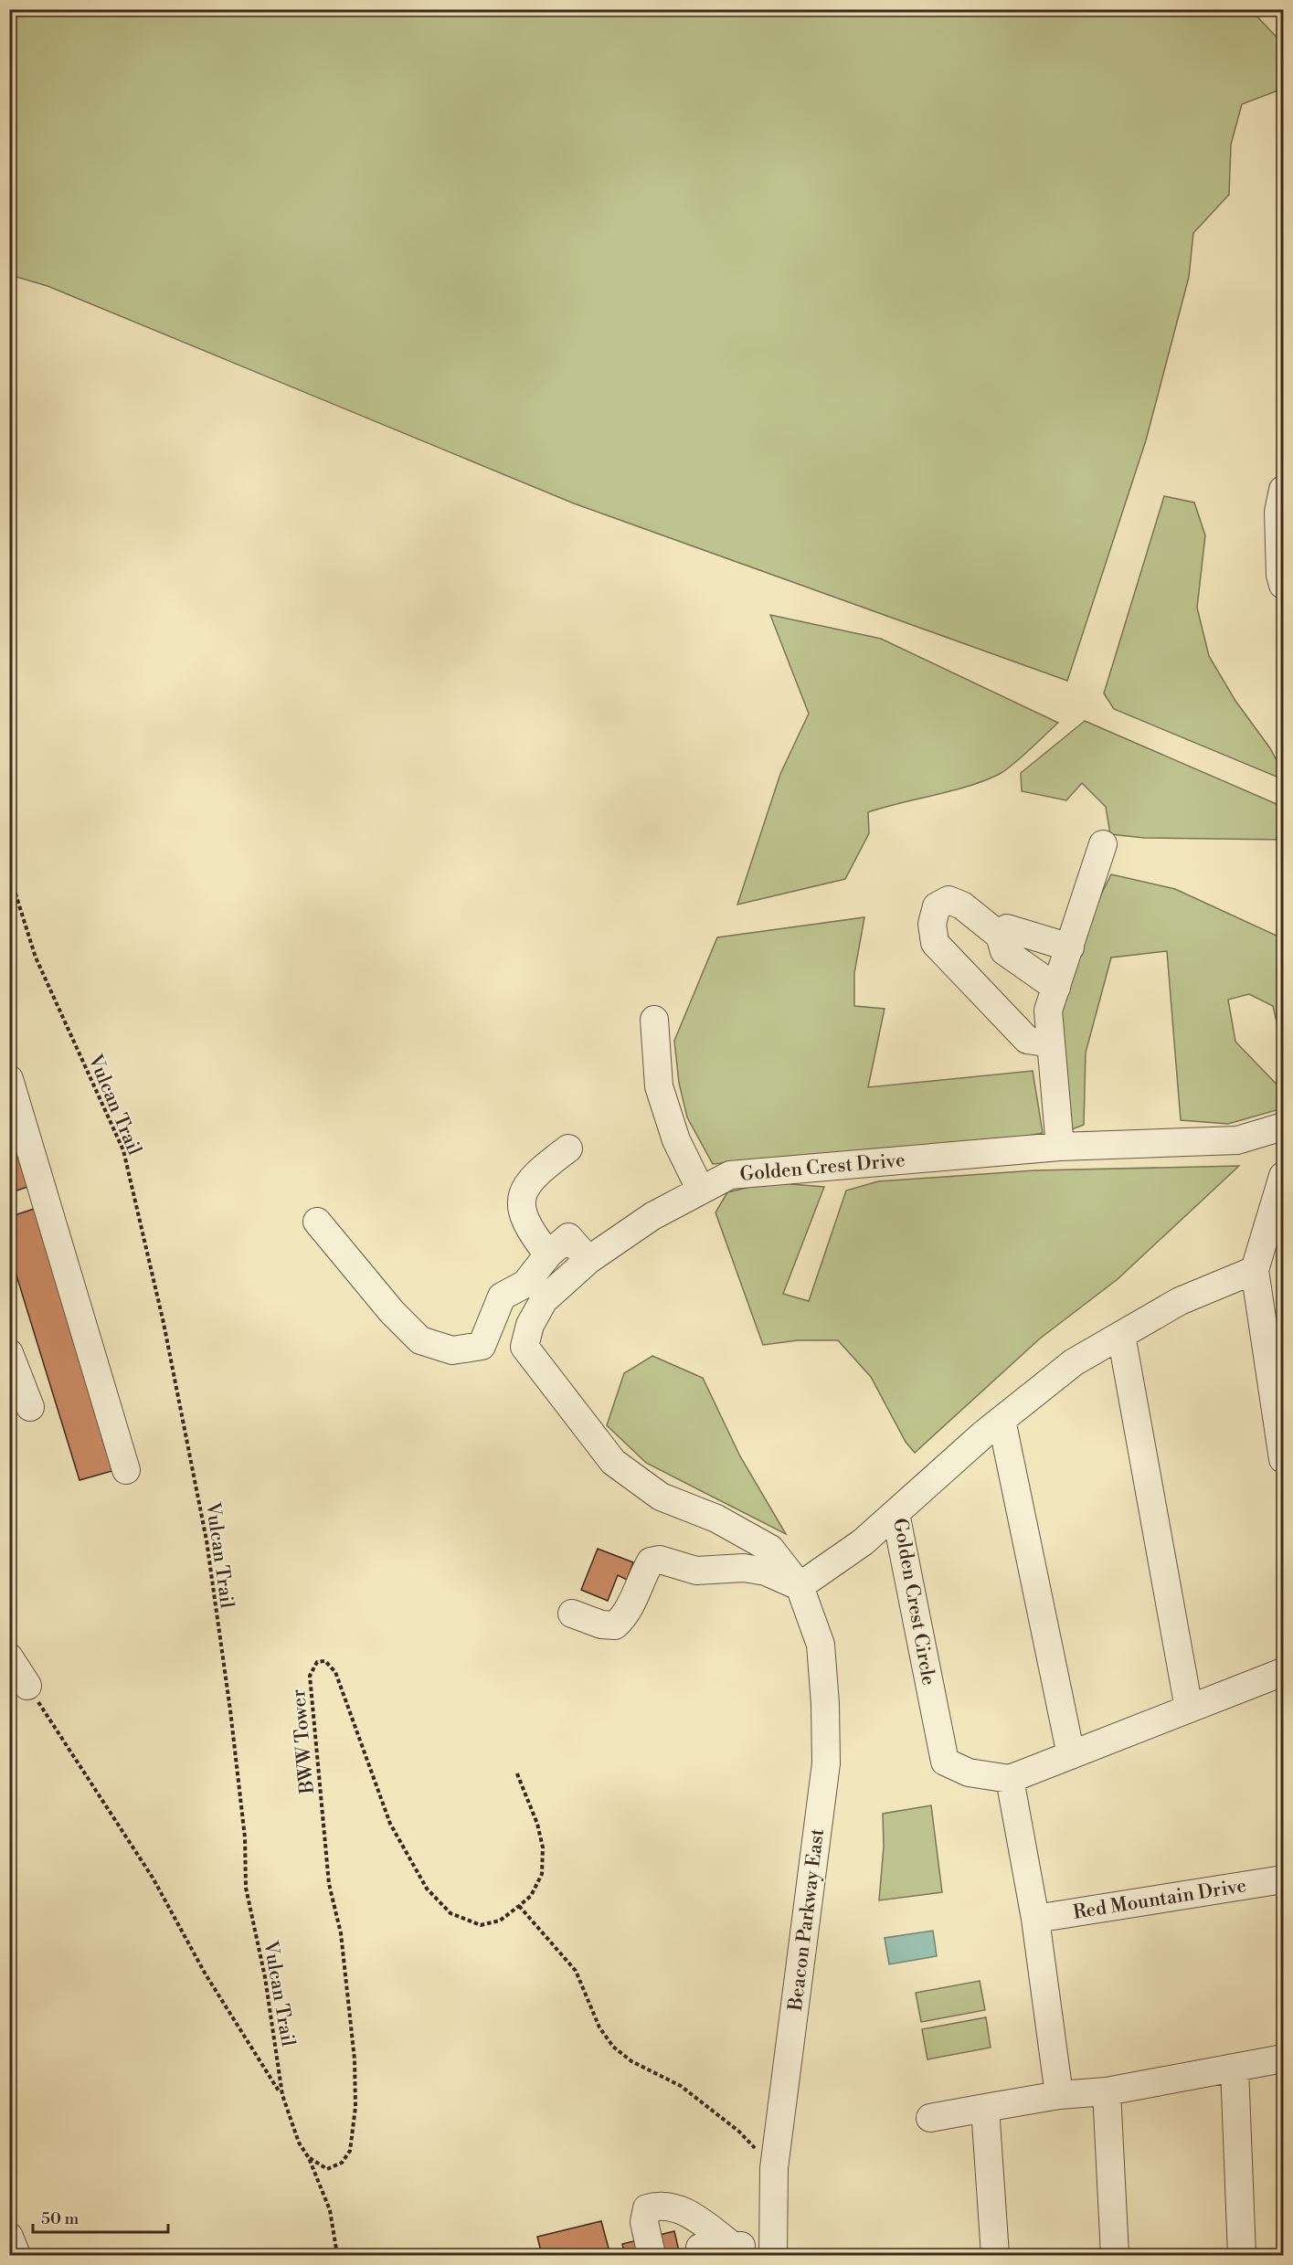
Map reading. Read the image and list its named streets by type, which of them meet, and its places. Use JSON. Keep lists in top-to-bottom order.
{
  "streets": {
    "street": [
      "Golden Crest Drive",
      "Golden Crest Circle",
      "Red Mountain Drive",
      "Beacon Parkway East"
    ],
    "path": ["Vulcan Trail", "BWW Tower"]
  },
  "crossings": [
    ["Vulcan Trail", "BWW Tower"],
    ["Golden Crest Drive", "Beacon Parkway East"]
  ],
  "scale_bar": "50 m"
}
